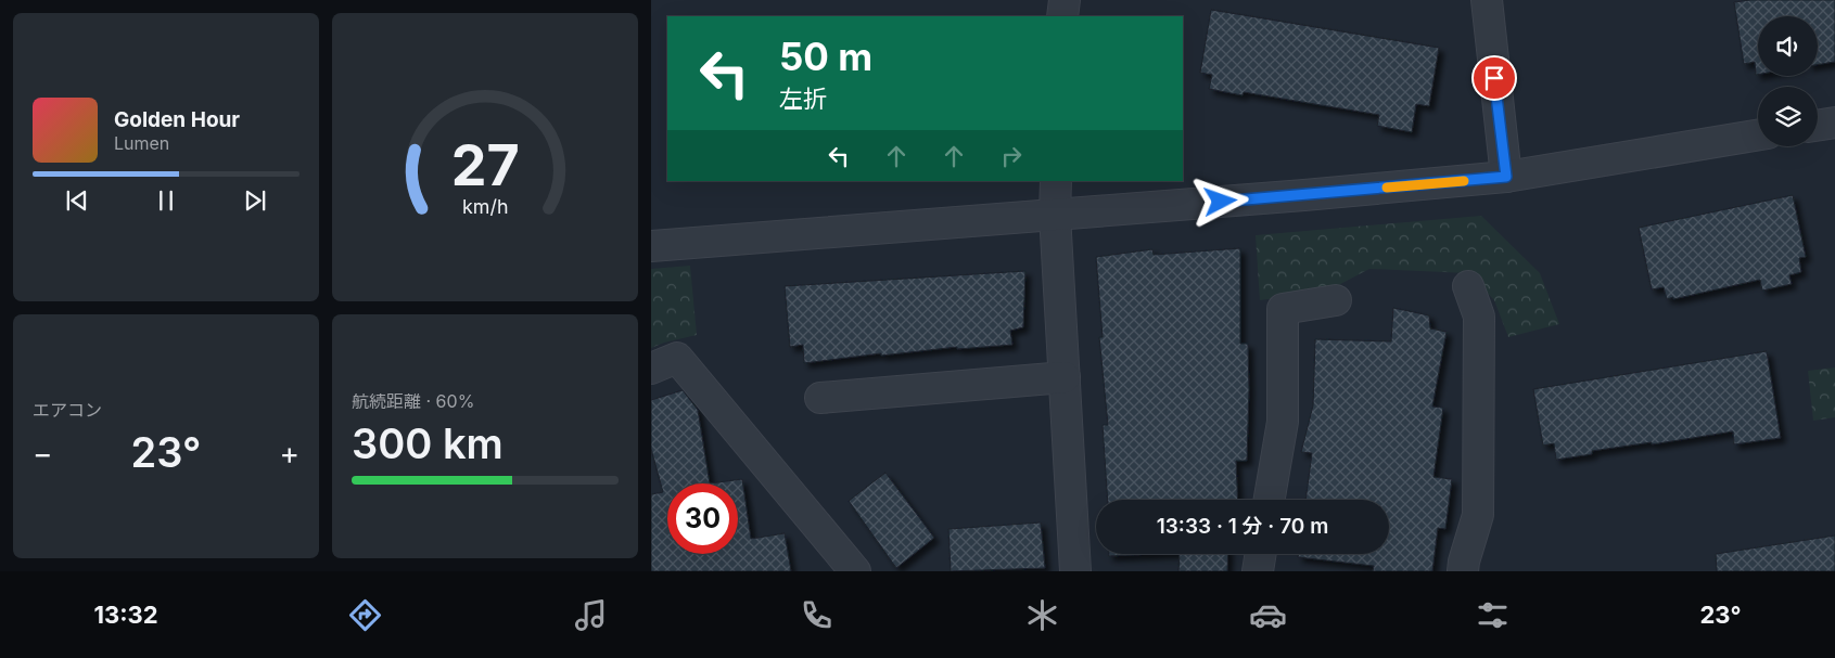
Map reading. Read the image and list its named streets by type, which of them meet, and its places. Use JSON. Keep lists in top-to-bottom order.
{
  "page": {
    "turn": ["50 m", "左折"],
    "song": ["Golden Hour", "Lumen"],
    "tile": [
      "エアコン",
      ["航続距離 · 60%", "300 km"]
    ],
    "heat": ["−", "23°", "+"],
    "limit": "30",
    "trip": "13:33 · 1 分 · 70 m",
    "tabs": ["13:32", "23°"],
    "gauge": ["27", "km/h"]
  }
}
